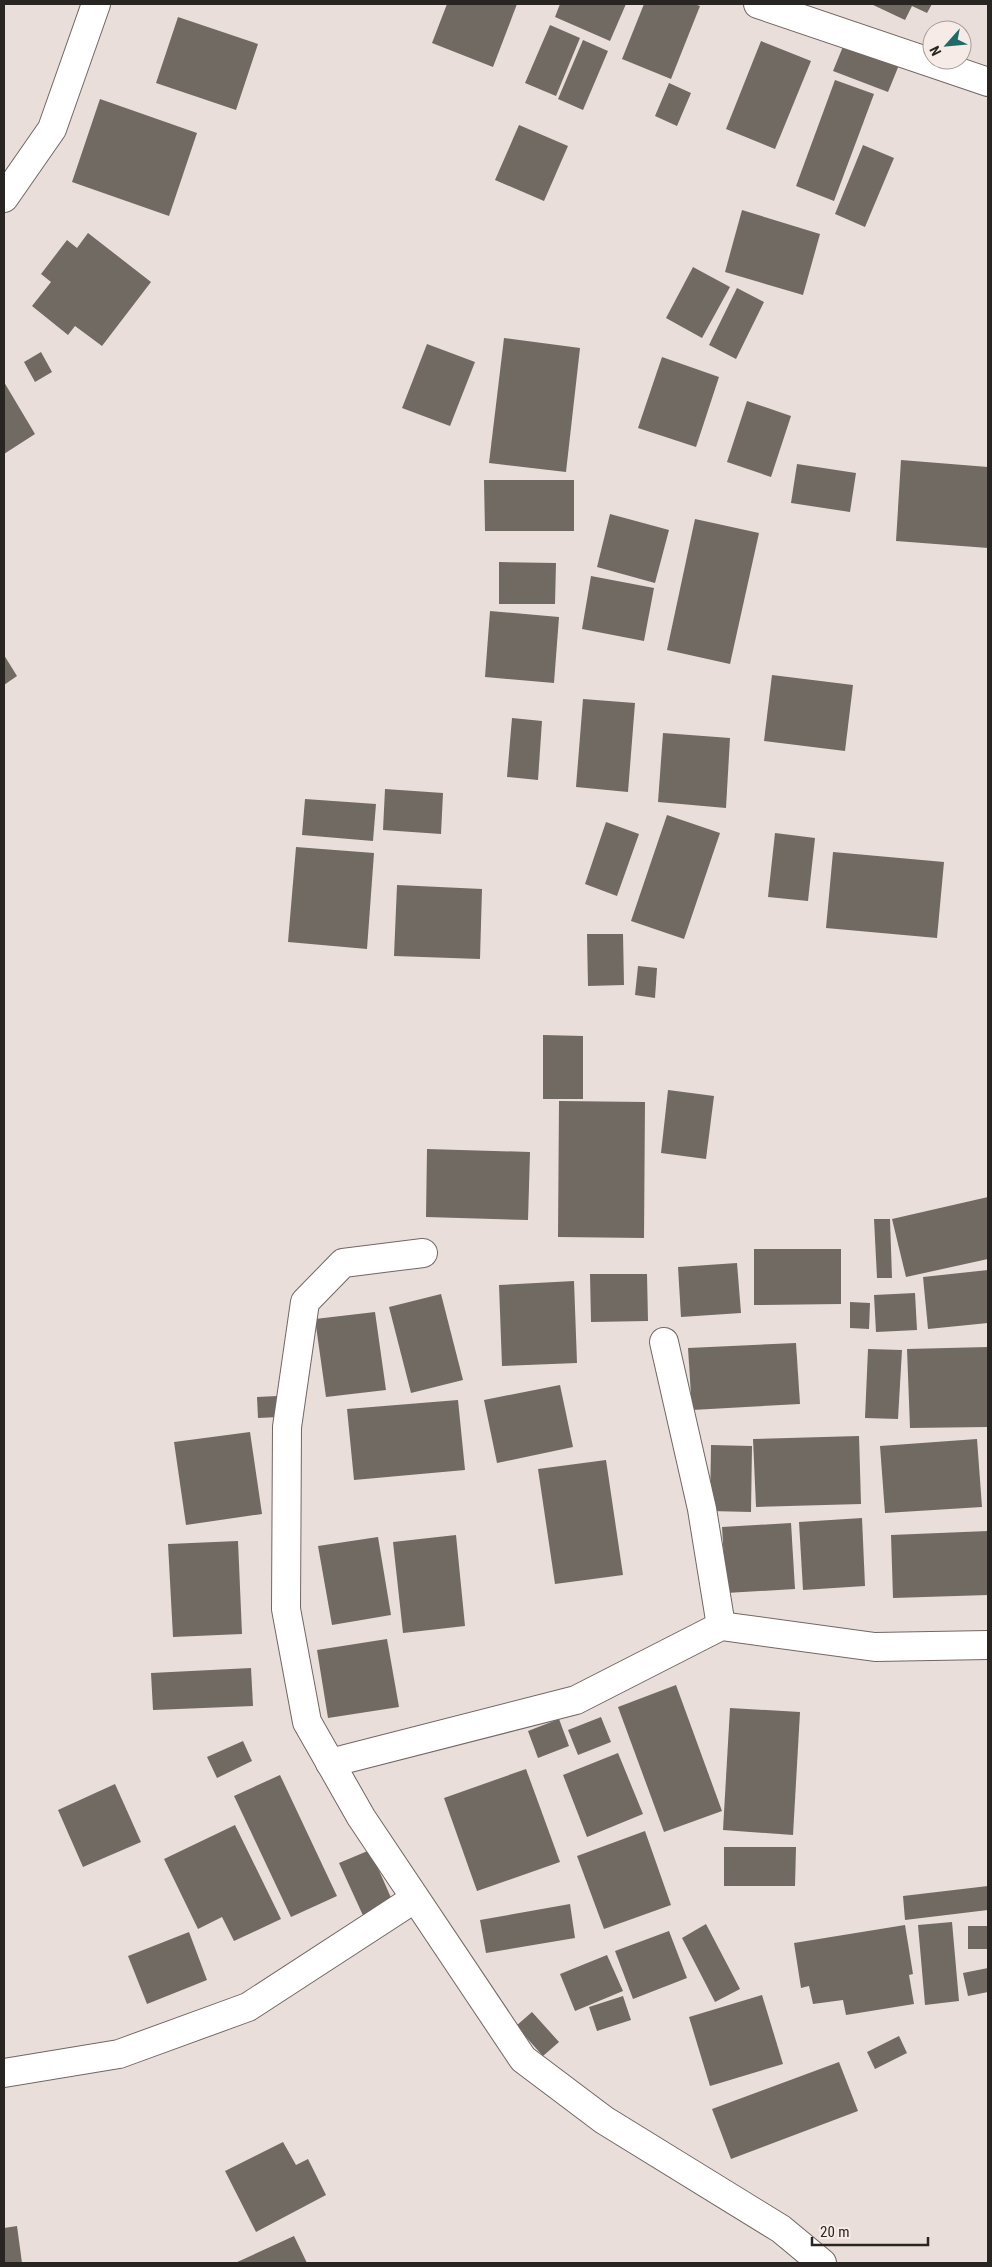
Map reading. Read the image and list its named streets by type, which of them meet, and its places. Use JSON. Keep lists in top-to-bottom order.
{
  "scale_bar": "20 m",
  "north": "bottom left"
}
